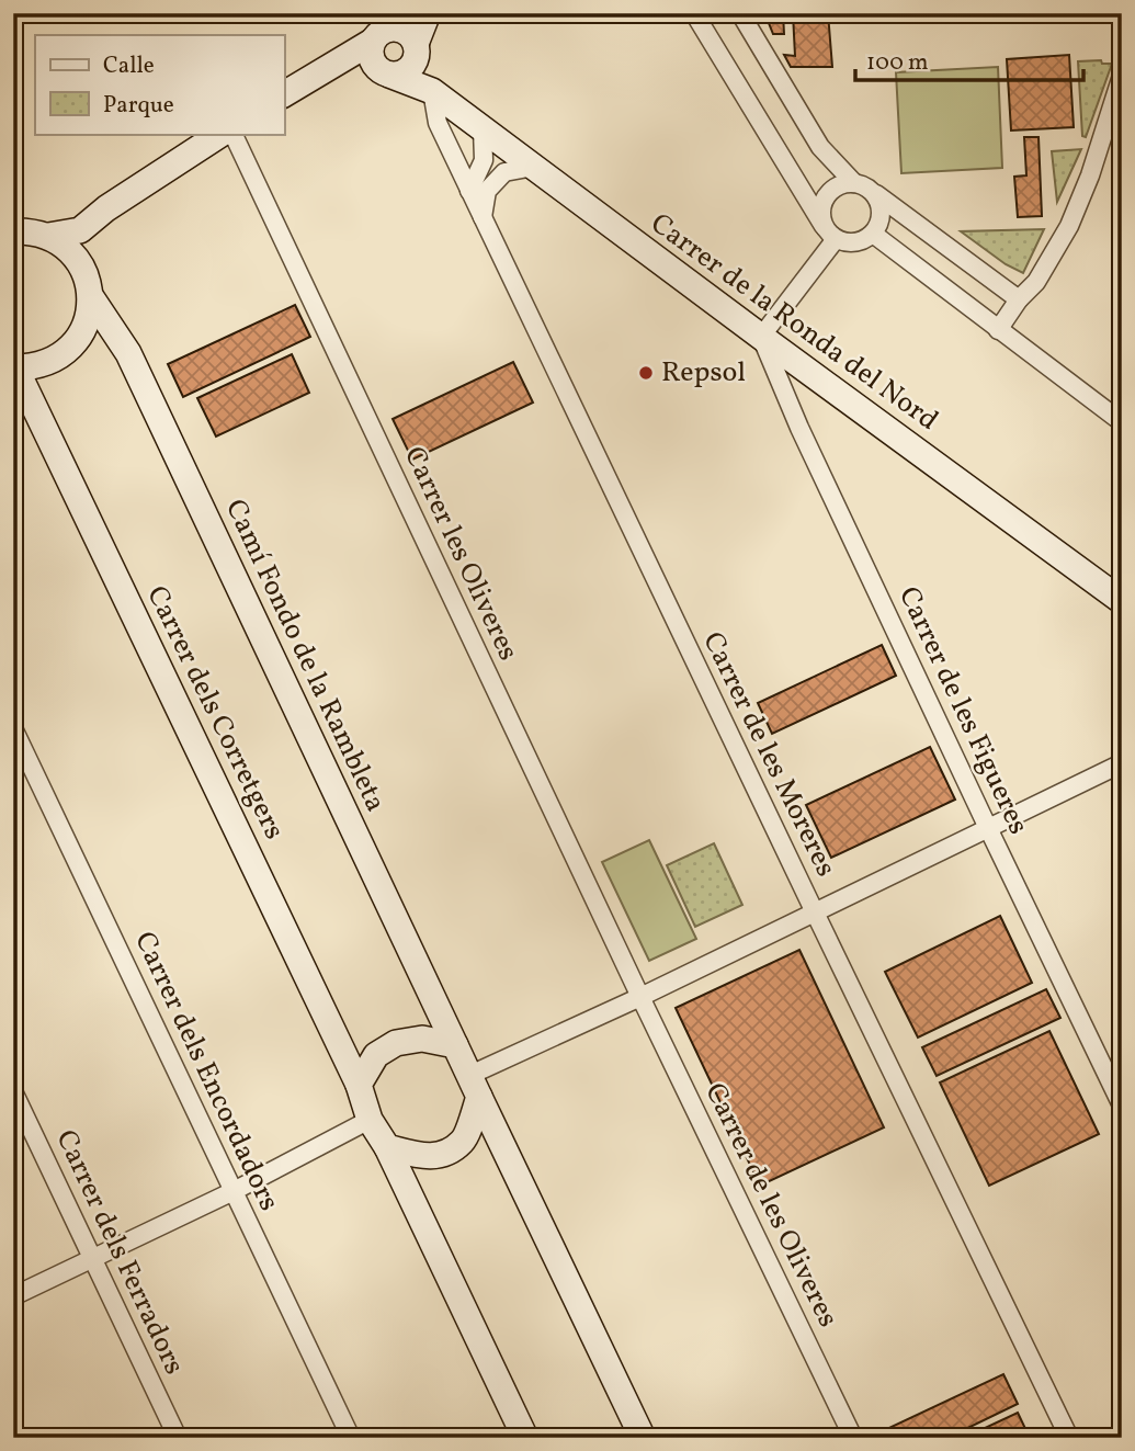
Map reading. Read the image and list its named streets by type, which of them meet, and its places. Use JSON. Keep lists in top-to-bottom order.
{
  "streets": {
    "street": [
      "Carrer de la Ronda del Nord",
      "Carrer les Oliveres",
      "Camí Fondo de la Rambleta",
      "Carrer de les Figueres",
      "Carrer dels Corretgers",
      "Carrer de les Moreres",
      "Carrer dels Encordadors",
      "Carrer de les Oliveres",
      "Carrer dels Ferradors"
    ]
  },
  "crossings": [
    ["Carrer de la Ronda del Nord", "Carrer de les Figueres"],
    ["Carrer de la Ronda del Nord", "Carrer de les Moreres"],
    ["Carrer les Oliveres", "Carrer de les Oliveres"],
    ["Camí Fondo de la Rambleta", "Carrer dels Corretgers"]
  ],
  "places": ["Repsol"],
  "legend": ["Calle", "Parque"],
  "scale_bar": "100 m"
}
